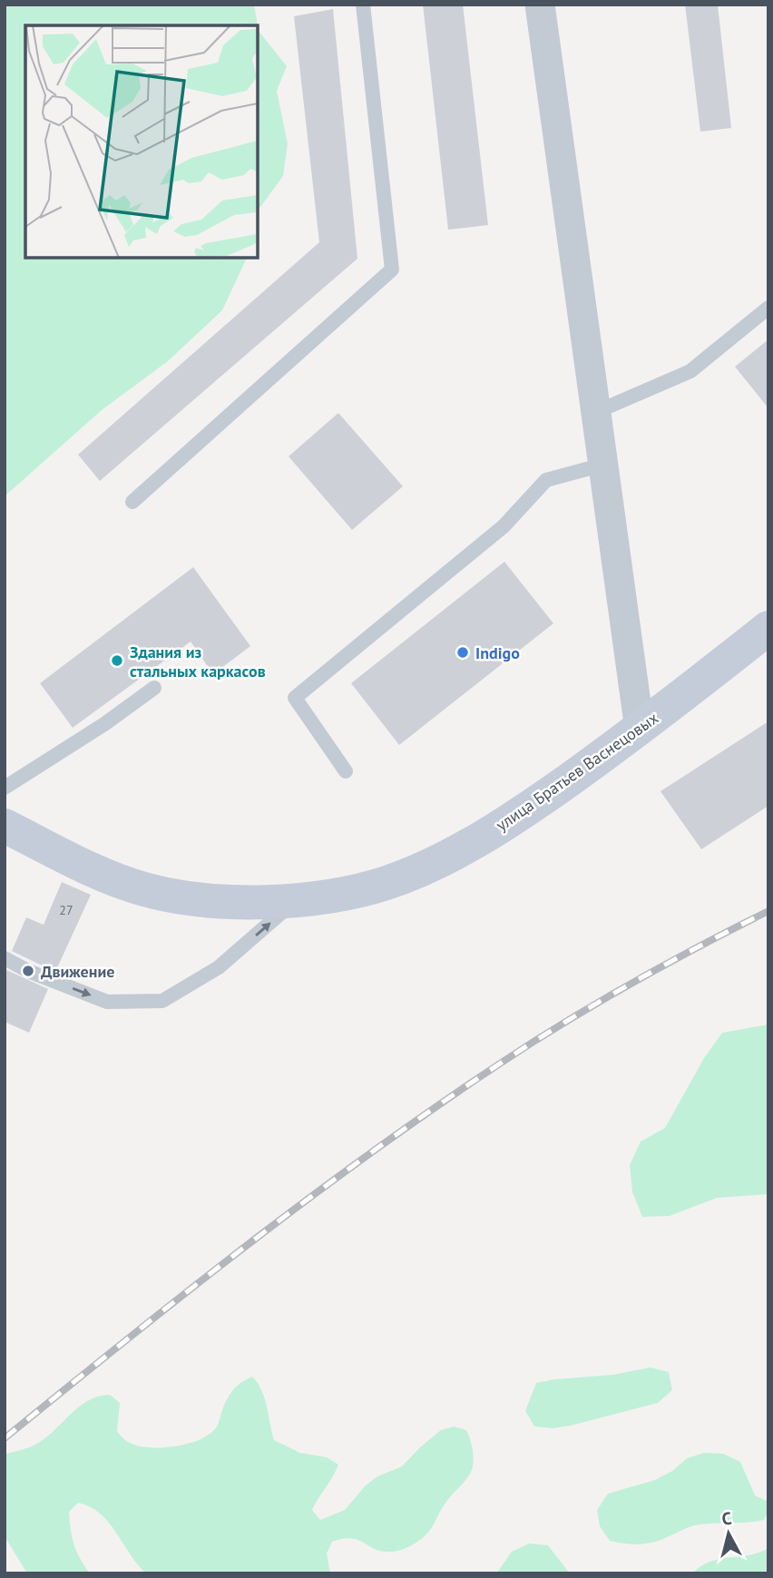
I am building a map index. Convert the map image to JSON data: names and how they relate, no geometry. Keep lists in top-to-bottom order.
{
  "streets": {
    "main road": ["улица Братьев Васнецовых"]
  },
  "places": ["Indigo", "Здания из стальных каркасов", "Движение"],
  "house_numbers": ["27"],
  "north": "top"
}
